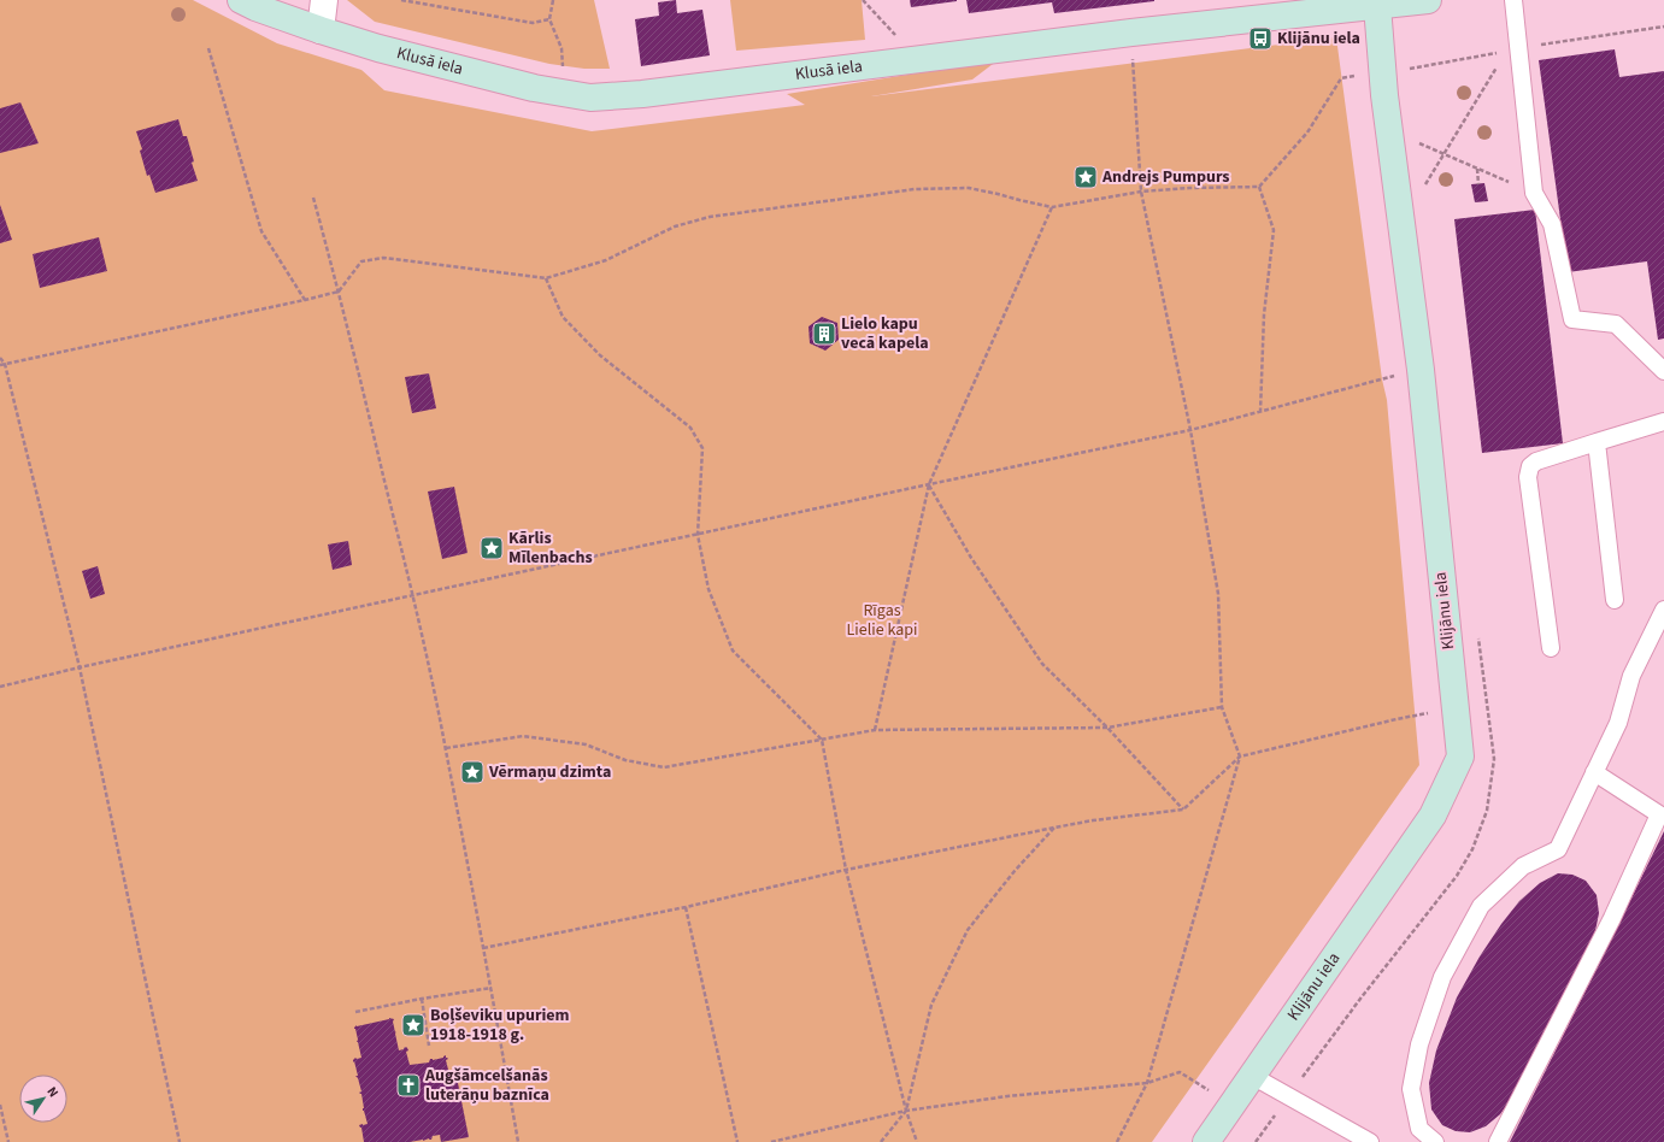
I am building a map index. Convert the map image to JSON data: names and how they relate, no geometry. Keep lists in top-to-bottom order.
{
  "streets": {
    "street": ["Klusā iela", "Klijānu iela"]
  },
  "crossings": [
    ["Klusā iela", "Klijānu iela"]
  ],
  "parks": ["Rīgas Lielie kapi"],
  "places": {
    "bus stop": ["Klijānu iela"],
    "place": [
      "Andrejs Pumpurs",
      "Kārlis Mīlenbachs",
      "Vērmaņu dzimta",
      "Boļševiku upuriem 1918-1918 g."
    ],
    "building": ["Lielo kapu vecā kapela"],
    "church": ["Augšāmcelšanās luterāņu baznīca"]
  },
  "north": "top right"
}
